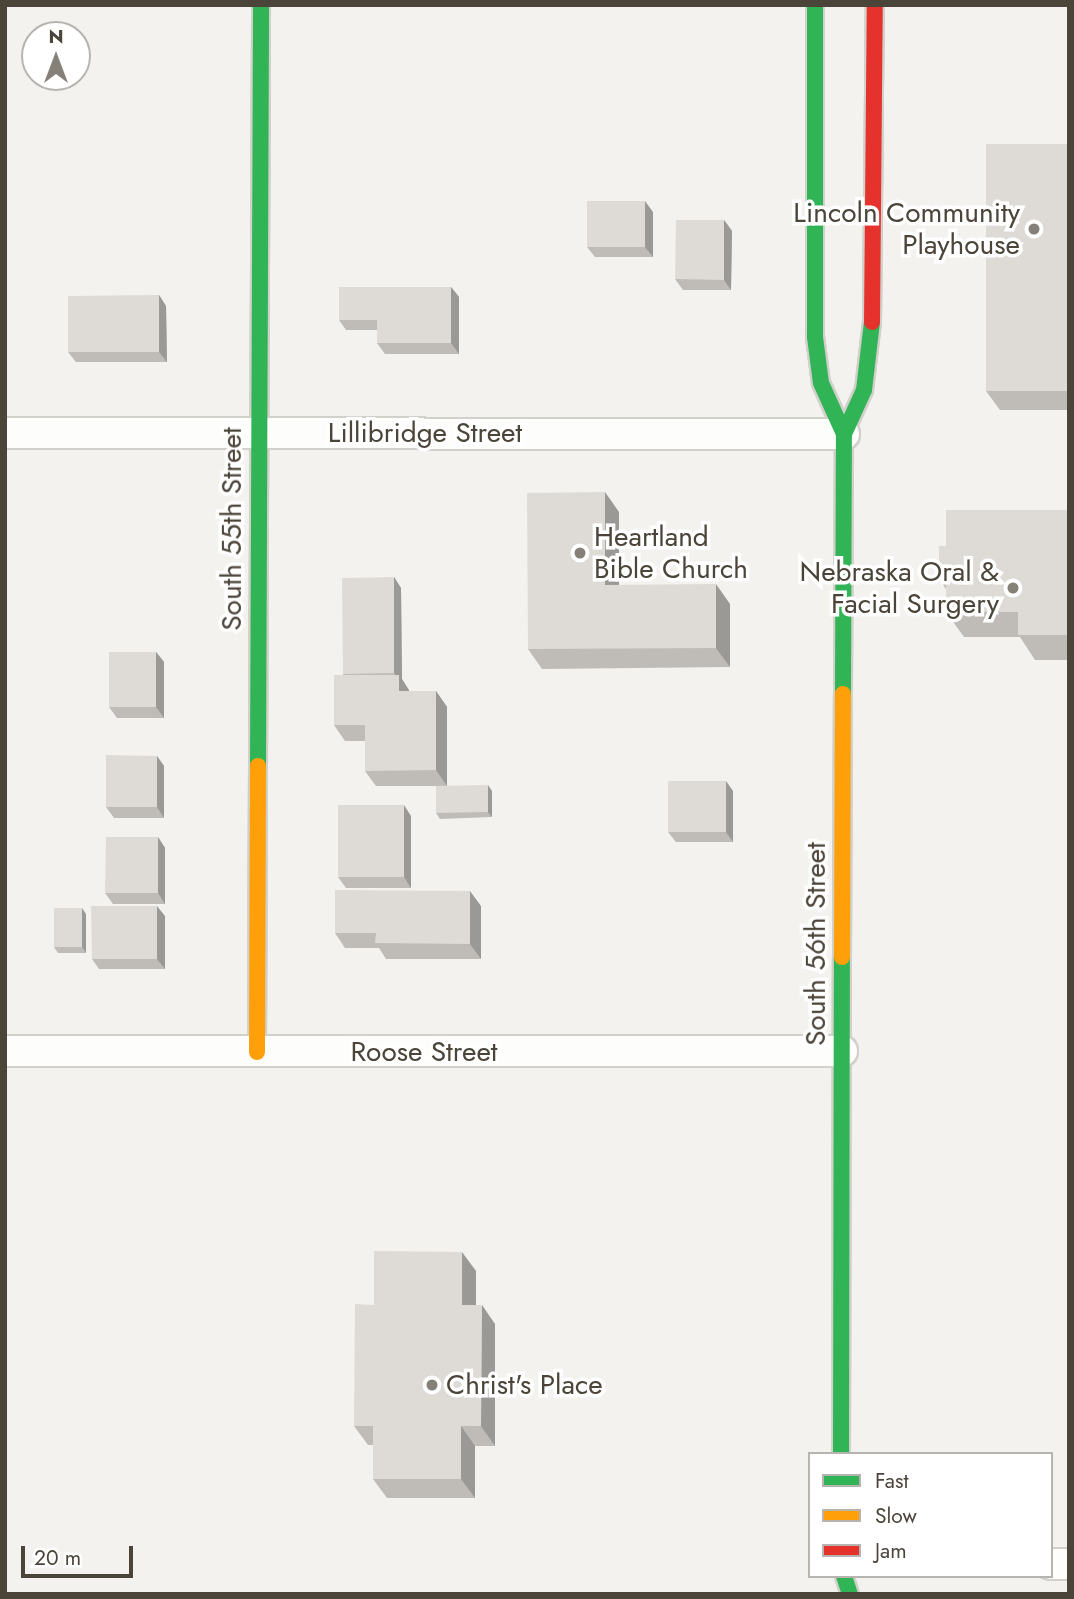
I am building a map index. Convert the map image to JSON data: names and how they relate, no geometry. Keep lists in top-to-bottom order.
{
  "streets": {
    "main road": ["South 55th Street", "South 56th Street"],
    "street": ["Lillibridge Street", "Roose Street"]
  },
  "crossings": [
    ["Lillibridge Street", "South 55th Street"],
    ["Lillibridge Street", "South 56th Street"],
    ["South 55th Street", "Roose Street"],
    ["South 56th Street", "Roose Street"]
  ],
  "places": [
    "Lincoln Community Playhouse",
    "Heartland Bible Church",
    "Nebraska Oral & Facial Surgery",
    "Christ's Place"
  ],
  "legend": ["Fast", "Slow", "Jam"],
  "scale_bar": "20 m",
  "north": "top"
}
